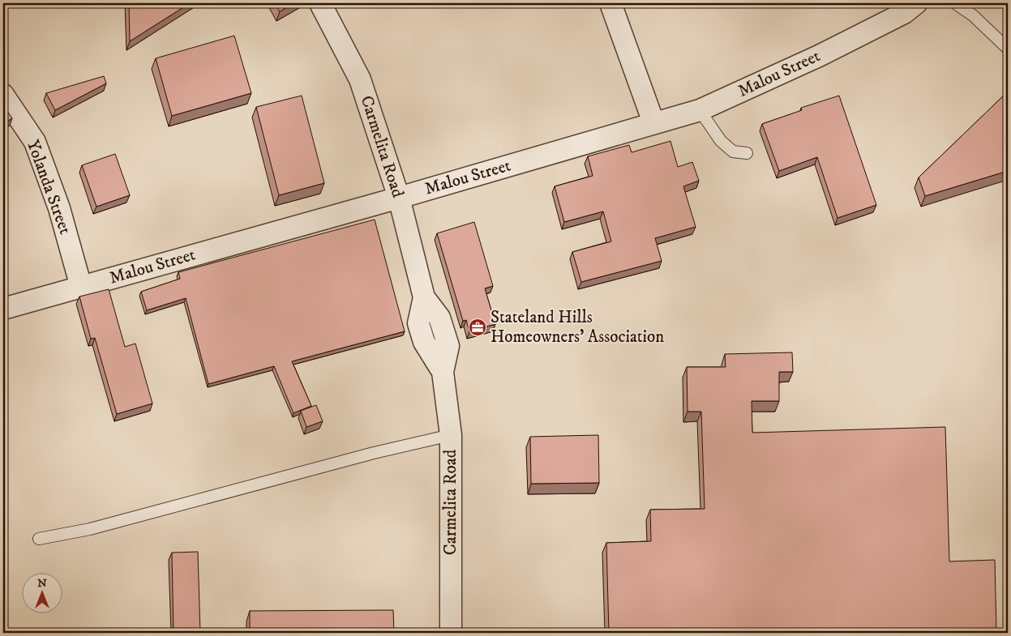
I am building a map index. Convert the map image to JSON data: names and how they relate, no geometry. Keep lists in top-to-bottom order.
{
  "streets": {
    "street": ["Malou Street", "Carmelita Road", "Yolanda Street"]
  },
  "crossings": [
    ["Malou Street", "Carmelita Road"],
    ["Malou Street", "Yolanda Street"]
  ],
  "places": {
    "office": ["Stateland Hills Homeowners' Association"]
  },
  "north": "top"
}
